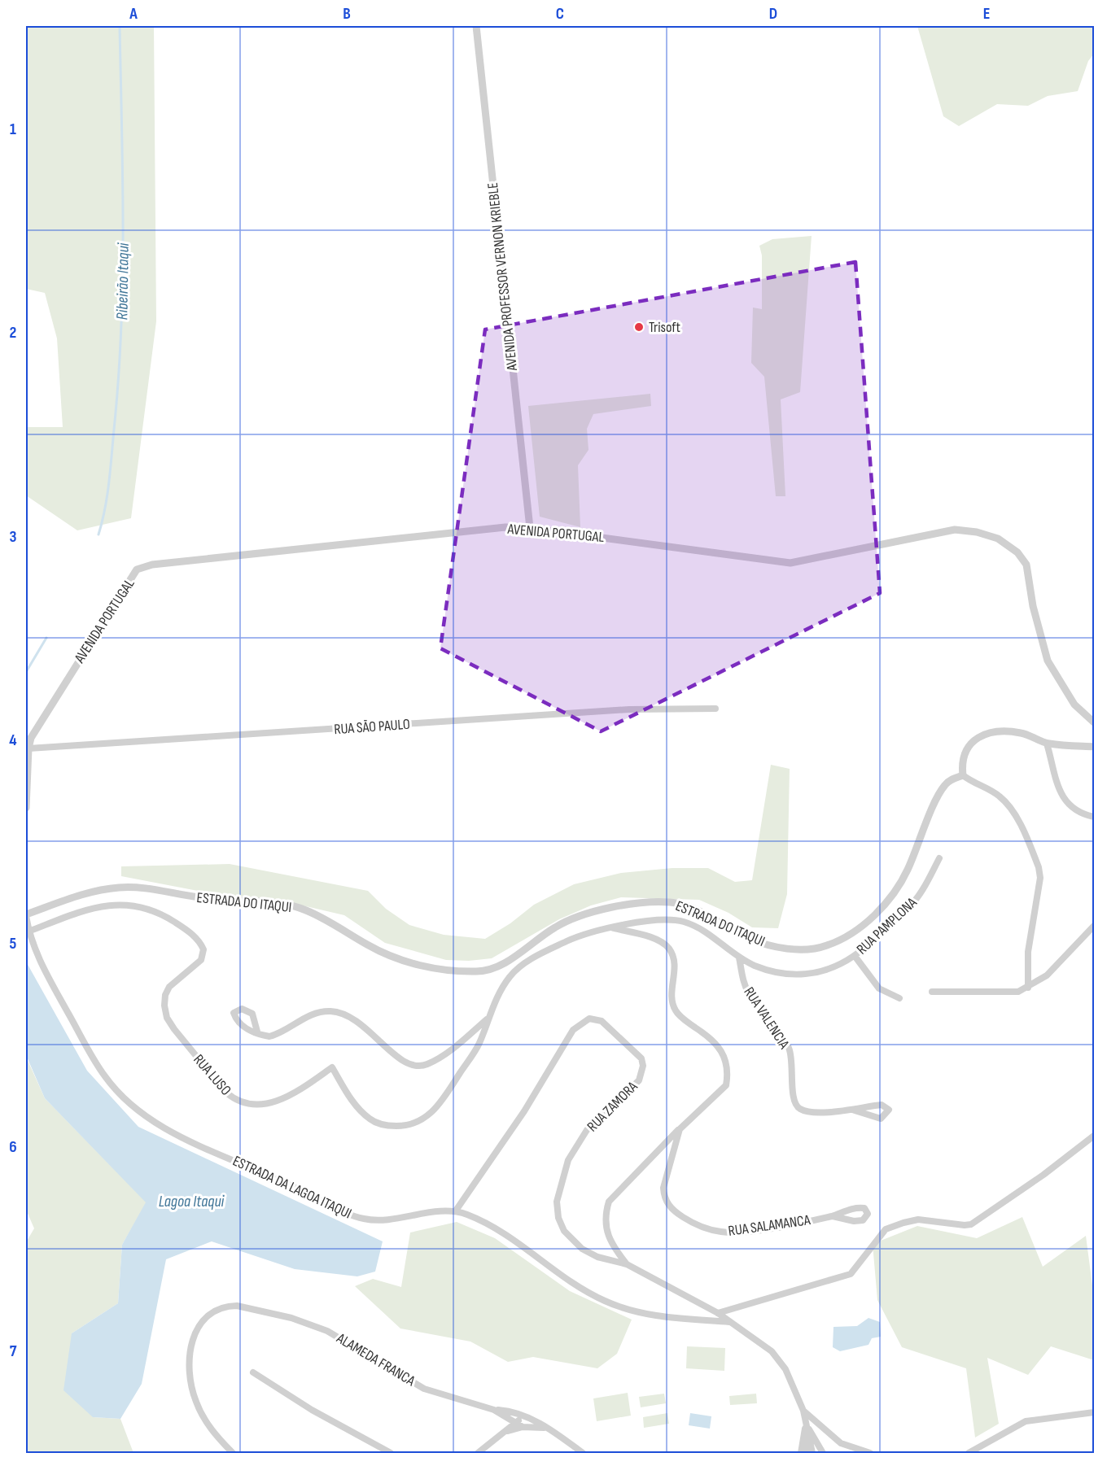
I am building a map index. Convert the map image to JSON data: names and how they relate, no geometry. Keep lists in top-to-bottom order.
{
  "streets": {
    "street": [
      "AVENIDA PROFESSOR VERNON KRIEBLE",
      "AVENIDA PORTUGAL",
      "RUA SÃO PAULO",
      "ESTRADA DO ITAQUI",
      "RUA PAMPLONA",
      "RUA VALENCIA",
      "RUA LUSO",
      "RUA ZAMORA",
      "ESTRADA DA LAGOA ITAQUI",
      "RUA SALAMANCA",
      "ALAMEDA FRANCA"
    ]
  },
  "crossings": [
    ["AVENIDA PROFESSOR VERNON KRIEBLE", "AVENIDA PORTUGAL"],
    ["AVENIDA PORTUGAL", "RUA SÃO PAULO"],
    ["RUA PAMPLONA", "RUA VALENCIA"],
    ["RUA PAMPLONA", "RUA LUSO"],
    ["RUA LUSO", "ESTRADA DA LAGOA ITAQUI"],
    ["RUA ZAMORA", "ESTRADA DA LAGOA ITAQUI"]
  ],
  "water": ["Ribeirão Itaqui", "Lagoa Itaqui"],
  "places": ["Trisoft"],
  "grid": {
    "columns": [
      "A",
      "B",
      "C",
      "D",
      "E"
    ],
    "rows": [
      "1",
      "2",
      "3",
      "4",
      "5",
      "6",
      "7"
    ]
  }
}
